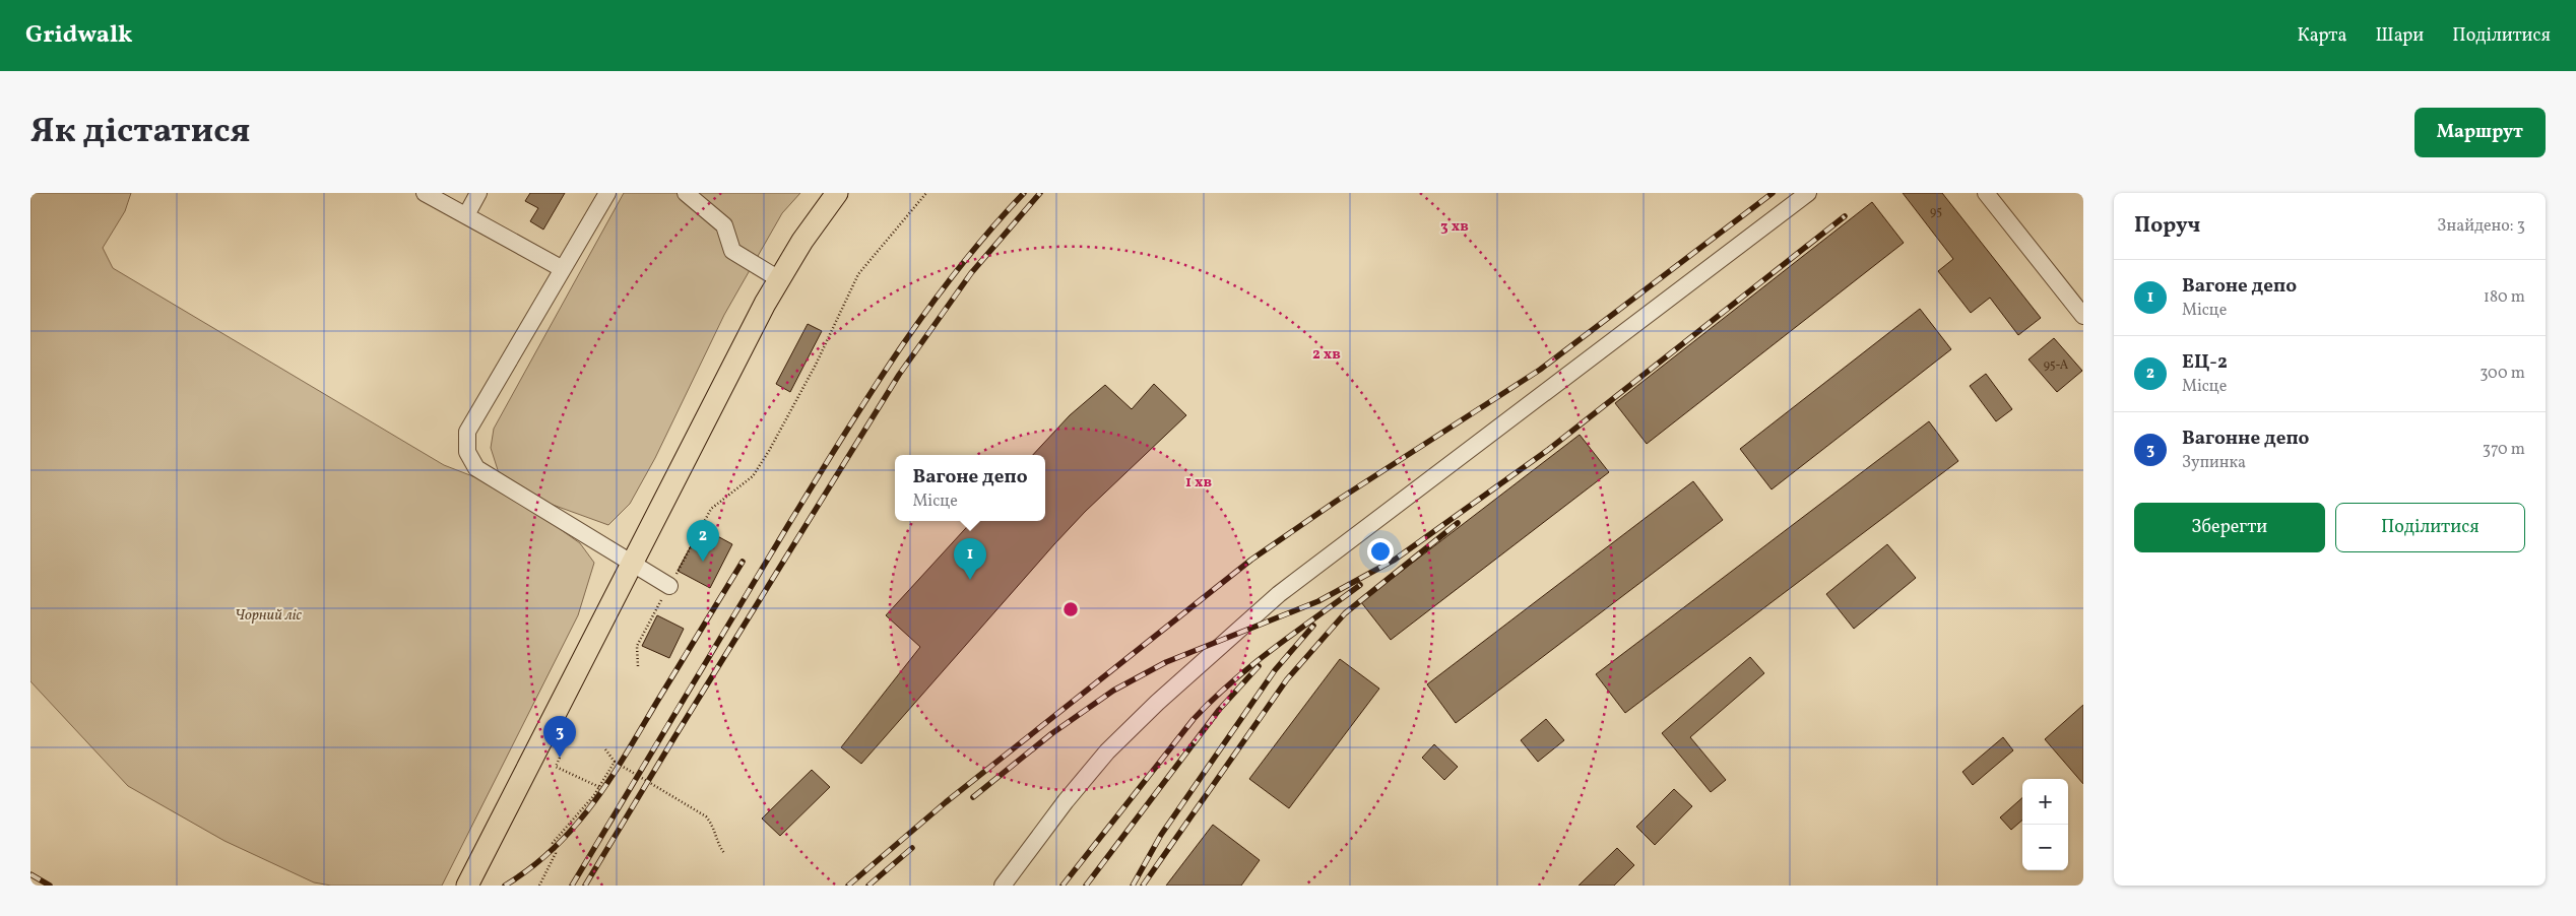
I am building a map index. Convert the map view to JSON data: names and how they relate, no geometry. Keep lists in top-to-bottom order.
{
  "parks": ["Чорний ліс"],
  "house_numbers": ["95", "95-А"],
  "page": {
    "header": "Gridwalk",
    "nav": ["Карта", "Шари", "Поділитися"],
    "title": "Як дістатися",
    "buttons": [
      "Маршрут",
      ["Зберегти", "Поділитися"]
    ],
    "heading": ["Поруч", "Знайдено: 3"],
    "list": [
      {
        "mark": "1",
        "name": "Вагоне депо",
        "note": "Місце",
        "value": "180 m"
      },
      {
        "mark": "2",
        "name": "ЕЦ-2",
        "note": "Місце",
        "value": "300 m"
      },
      {
        "mark": "3",
        "name": "Вагонне депо",
        "note": "Зупинка",
        "value": "370 m"
      }
    ],
    "popup": ["Вагоне депо", "Місце"],
    "pins": ["2", "1", "3"],
    "map_buttons": ["+", "−"]
  },
  "rings": ["3 хв", "2 хв", "1 хв"]
}
